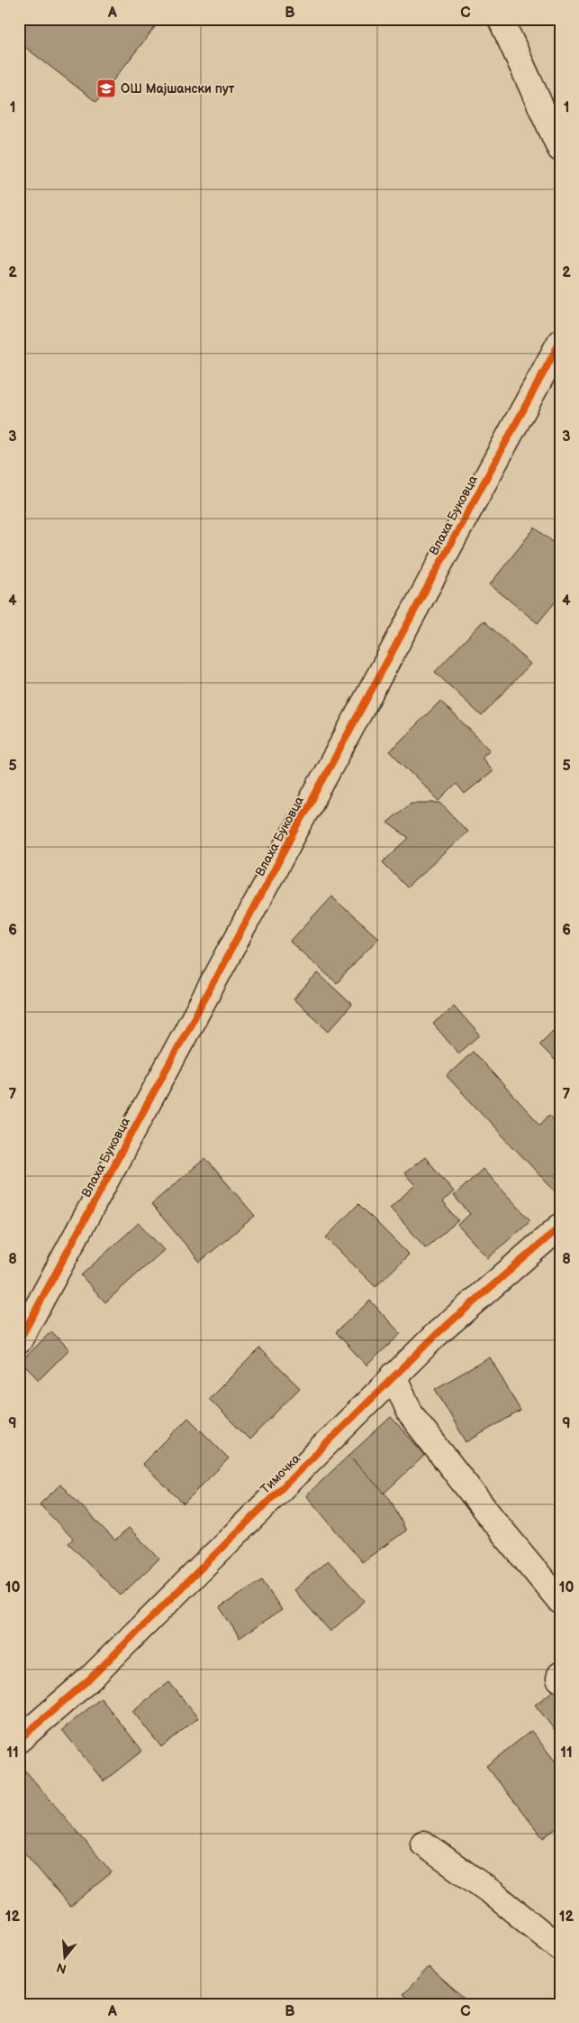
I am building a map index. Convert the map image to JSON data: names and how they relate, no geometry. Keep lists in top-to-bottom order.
{
  "streets": {
    "street": ["Влаха Буковца", "Тимочка"]
  },
  "places": {
    "school or university": ["ОШ Мајшански пут"]
  },
  "north": "bottom",
  "grid": {
    "columns": ["A", "B", "C"],
    "rows": [
      "1",
      "2",
      "3",
      "4",
      "5",
      "6",
      "7",
      "8",
      "9",
      "10",
      "11",
      "12"
    ]
  }
}
